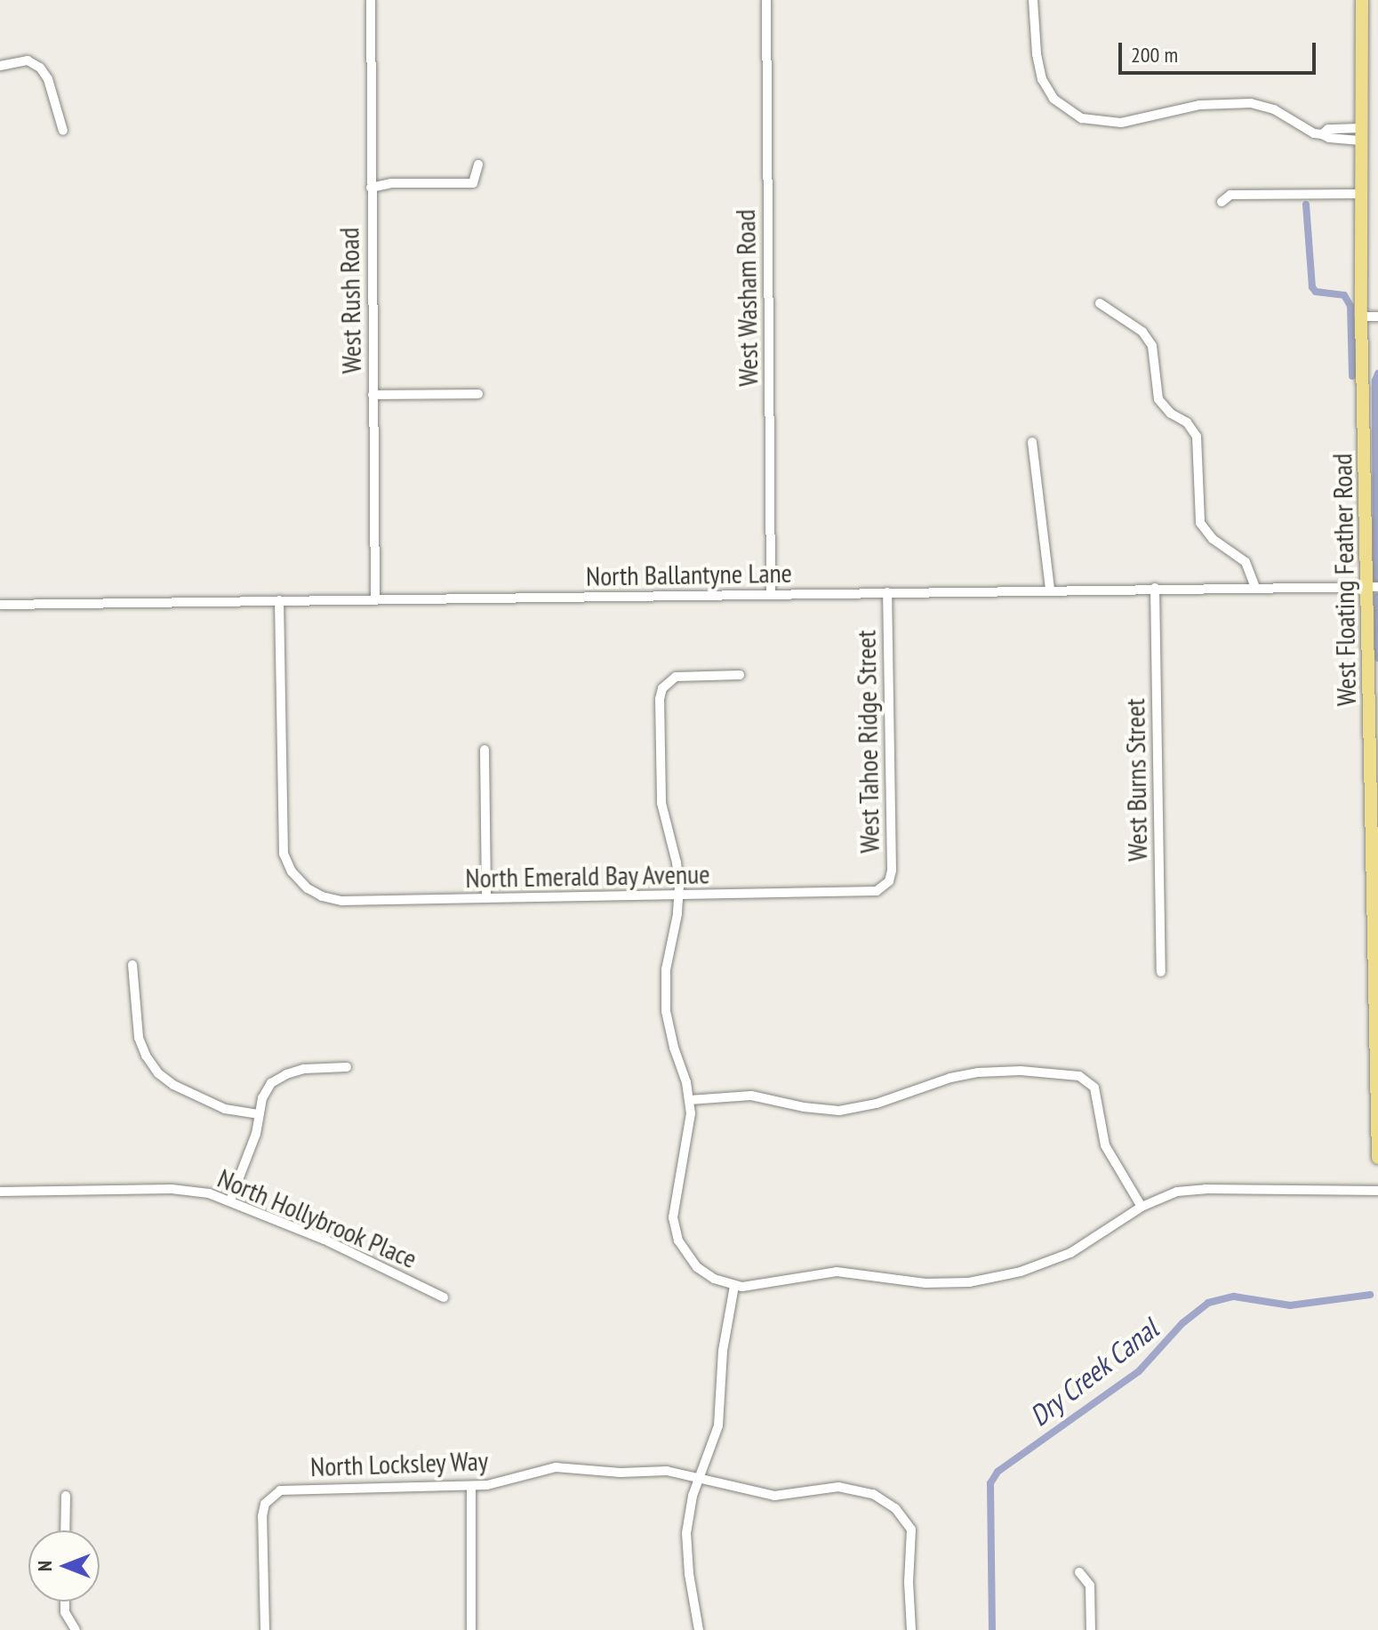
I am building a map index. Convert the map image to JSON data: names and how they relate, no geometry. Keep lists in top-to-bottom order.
{
  "streets": {
    "main road": ["West Floating Feather Road"],
    "street": [
      "West Washam Road",
      "West Rush Road",
      "North Ballantyne Lane",
      "West Tahoe Ridge Street",
      "West Burns Street",
      "North Emerald Bay Avenue",
      "North Hollybrook Place",
      "North Locksley Way"
    ]
  },
  "crossings": [
    ["West Washam Road", "North Ballantyne Lane"],
    ["West Rush Road", "North Ballantyne Lane"],
    ["North Ballantyne Lane", "West Floating Feather Road"],
    ["North Ballantyne Lane", "West Tahoe Ridge Street"],
    ["North Ballantyne Lane", "West Burns Street"],
    ["North Ballantyne Lane", "North Emerald Bay Avenue"],
    ["West Tahoe Ridge Street", "North Emerald Bay Avenue"]
  ],
  "water": ["Dry Creek Canal"],
  "scale_bar": "200 m",
  "north": "left"
}
